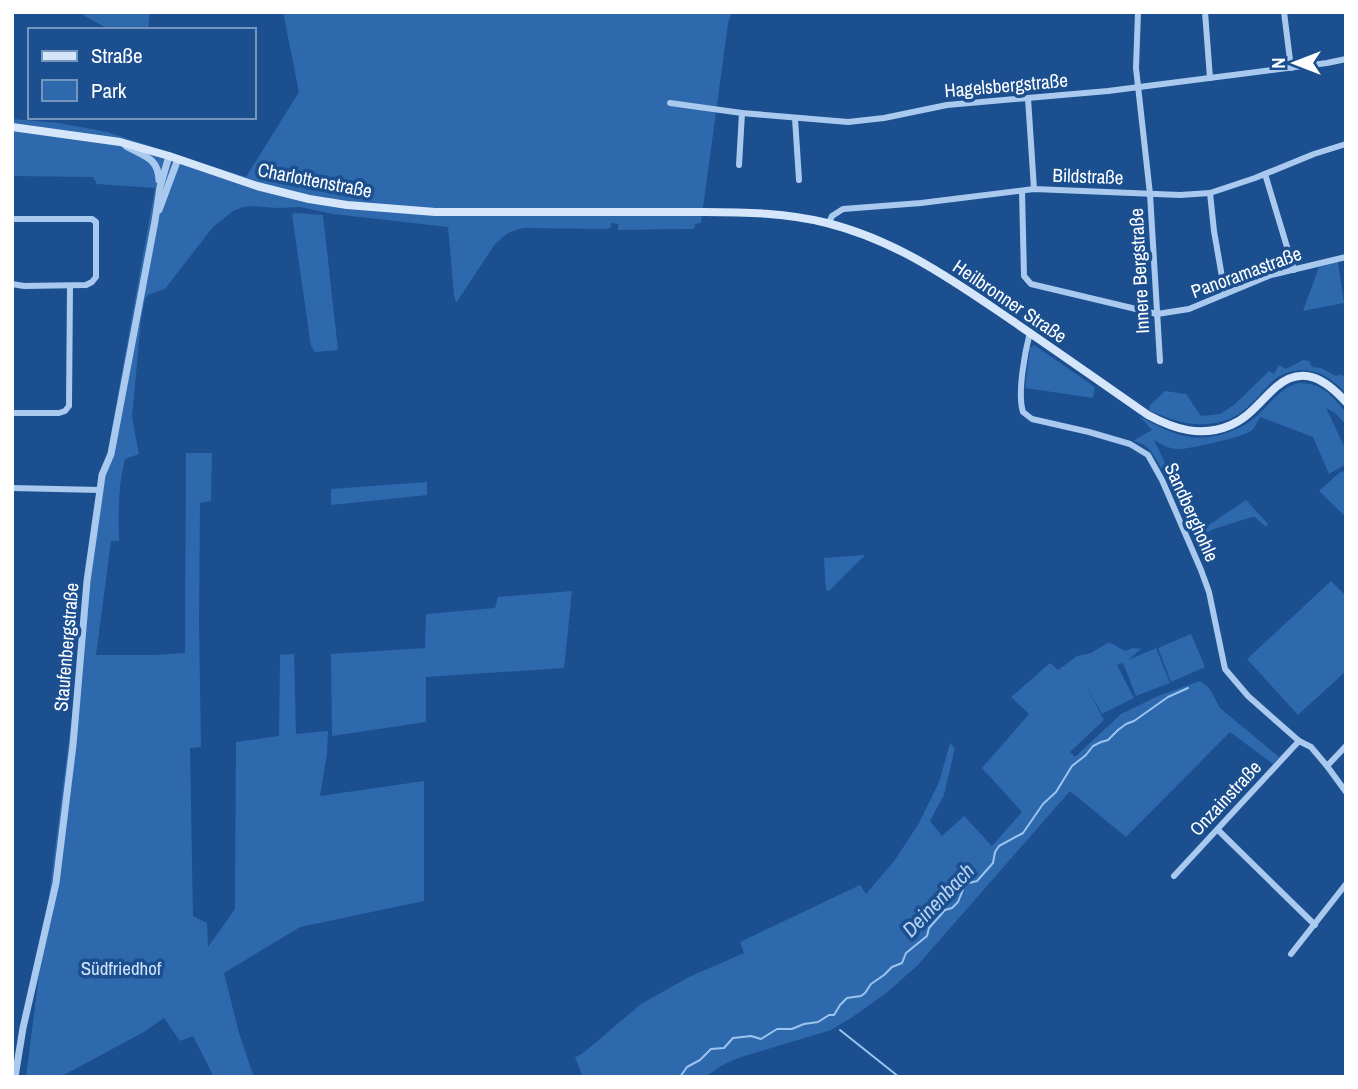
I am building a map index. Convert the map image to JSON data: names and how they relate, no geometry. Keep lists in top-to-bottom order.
{
  "streets": {
    "main road": ["Charlottenstraße", "Heilbronner Straße"],
    "street": [
      "Hagelsbergstraße",
      "Bildstraße",
      "Innere Bergstraße",
      "Panoramastraße",
      "Sandberghohle",
      "Staufenbergstraße",
      "Onzainstraße"
    ]
  },
  "crossings": [
    ["Hagelsbergstraße", "Innere Bergstraße"],
    ["Bildstraße", "Innere Bergstraße"],
    ["Bildstraße", "Heilbronner Straße"],
    ["Charlottenstraße", "Heilbronner Straße"],
    ["Charlottenstraße", "Staufenbergstraße"],
    ["Innere Bergstraße", "Panoramastraße"],
    ["Heilbronner Straße", "Sandberghohle"],
    ["Sandberghohle", "Onzainstraße"]
  ],
  "water": ["Deinenbach"],
  "parks": ["Südfriedhof"],
  "legend": ["Straße", "Park"],
  "north": "left"
}
